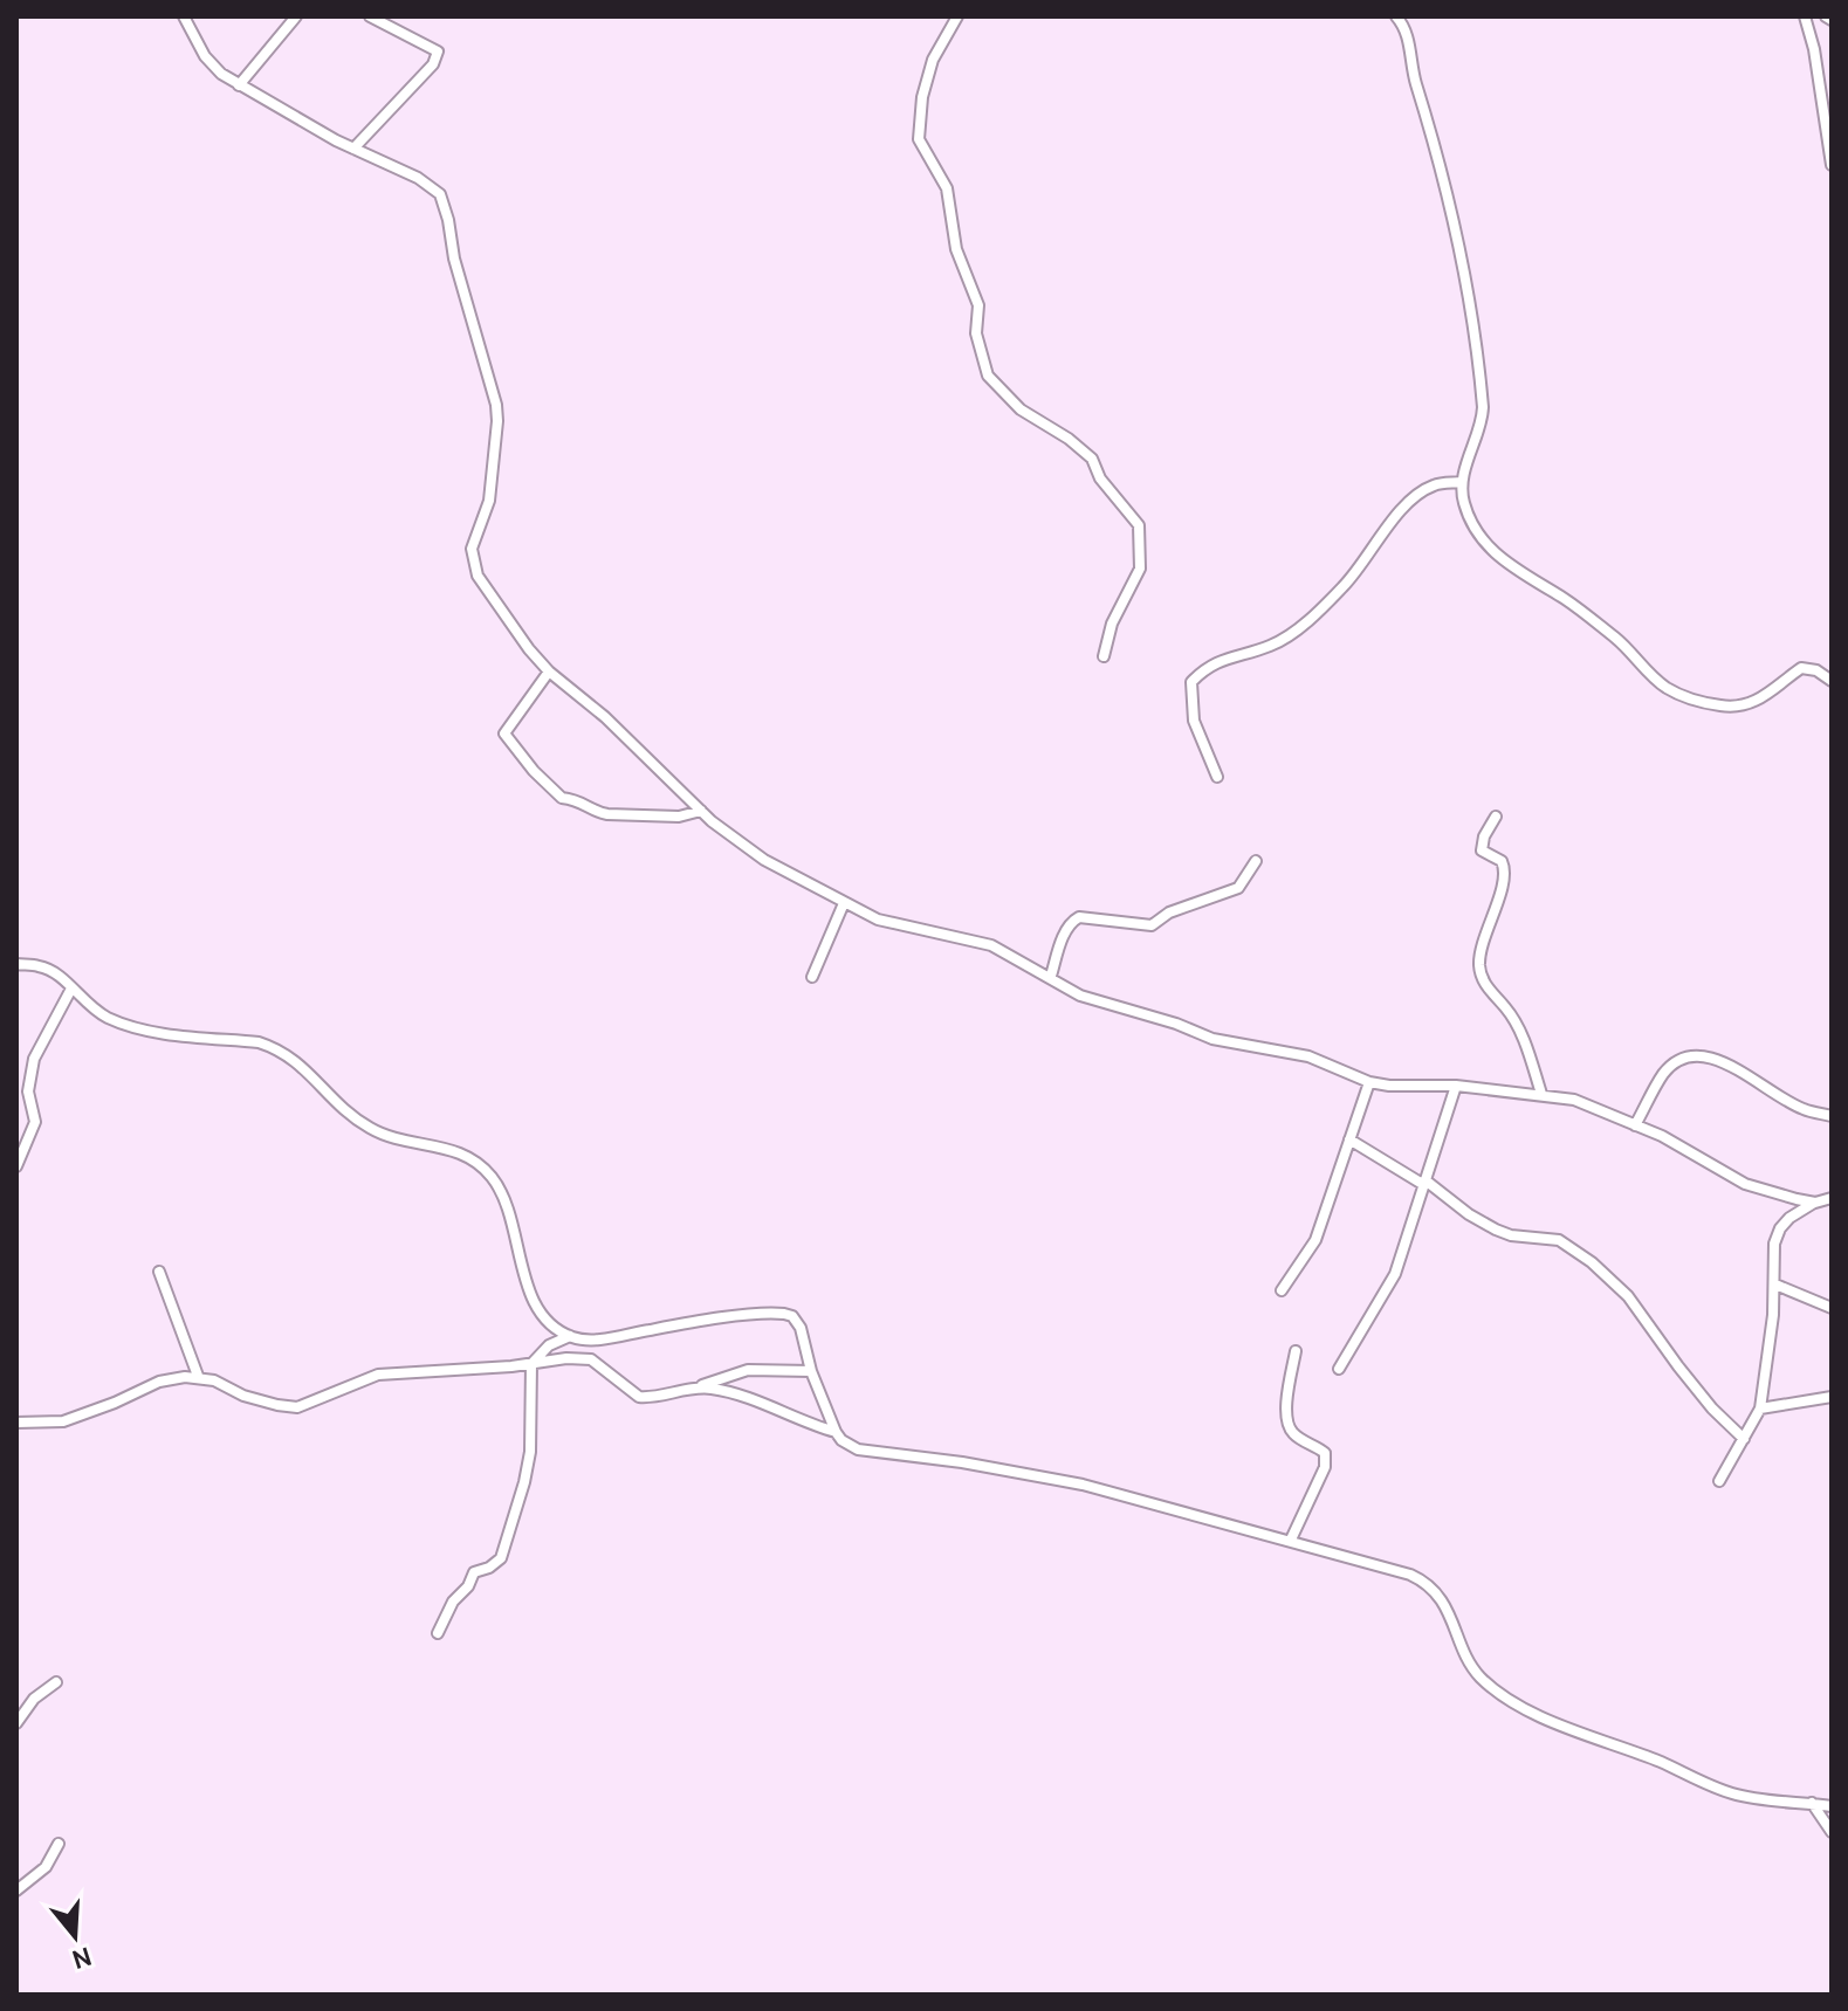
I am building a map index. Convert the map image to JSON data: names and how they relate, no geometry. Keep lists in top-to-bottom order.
{
  "north": "bottom"
}
